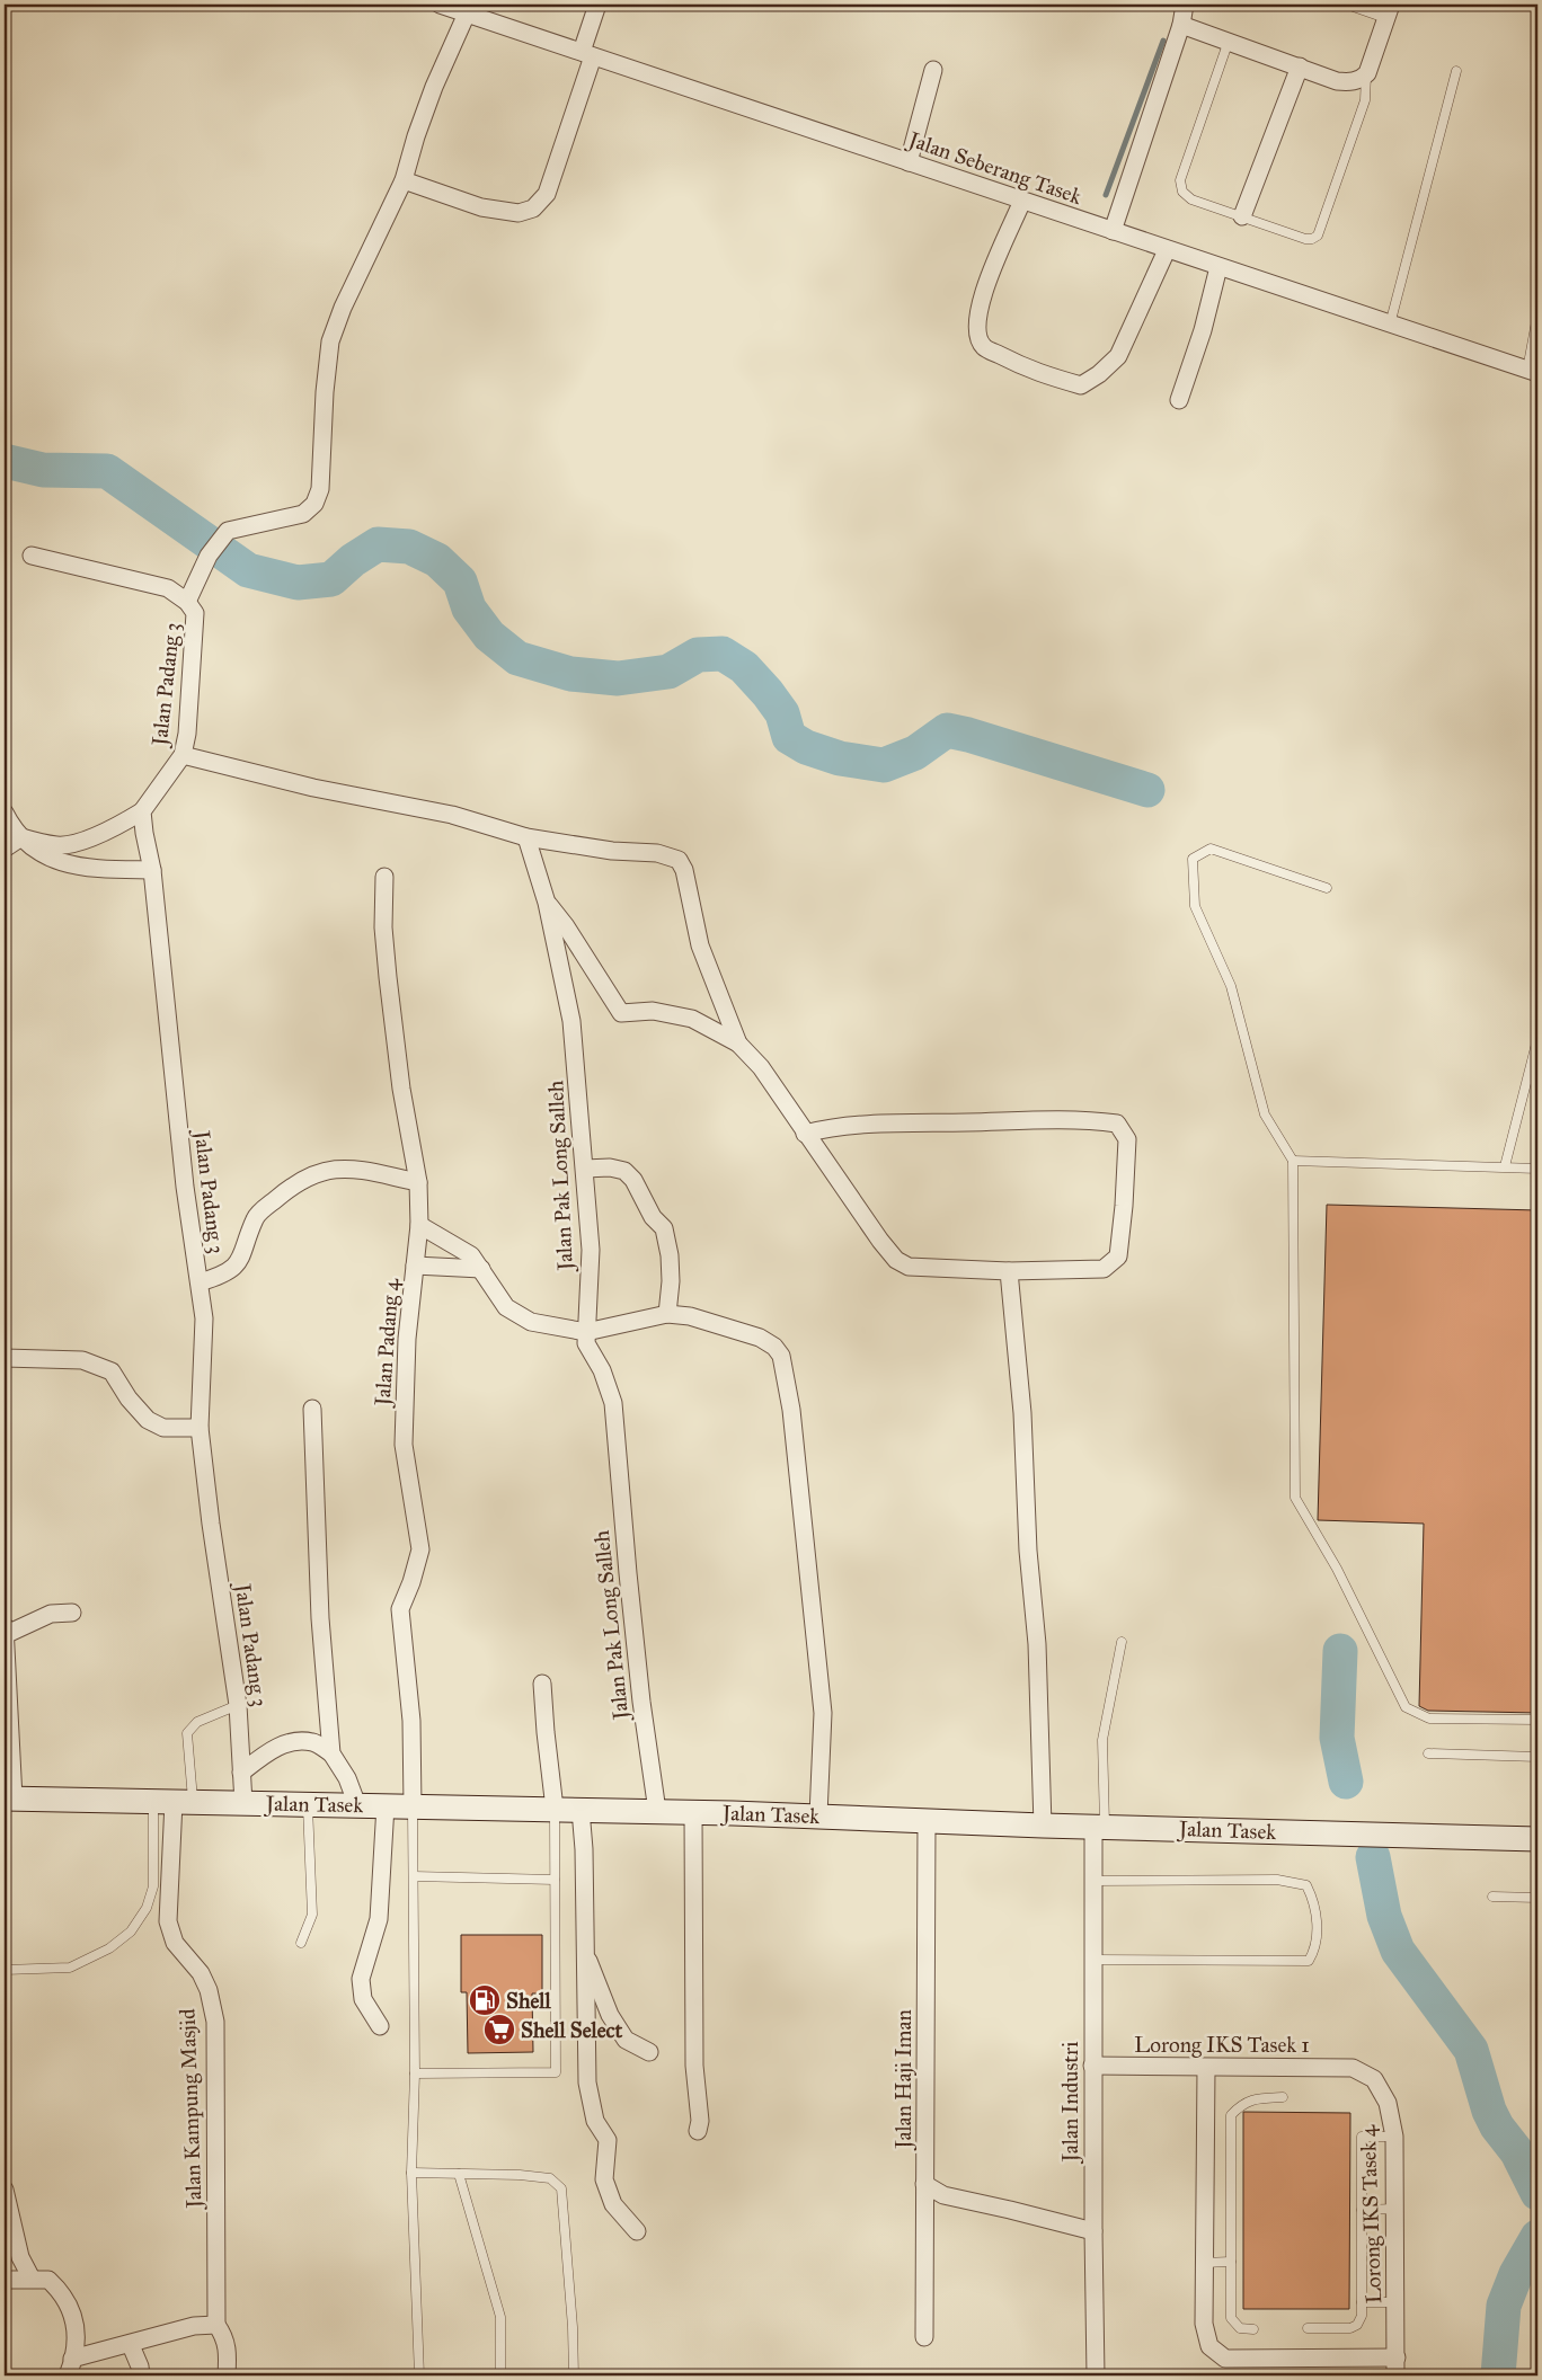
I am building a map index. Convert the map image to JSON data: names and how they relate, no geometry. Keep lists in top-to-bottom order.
{
  "streets": {
    "main road": ["Jalan Tasek"],
    "street": [
      "Jalan Seberang Tasek",
      "Jalan Padang 3",
      "Jalan Pak Long Salleh",
      "Jalan Padang 4",
      "Lorong IKS Tasek 1",
      "Jalan Haji Iman",
      "Jalan Industri",
      "Jalan Kampung Masjid",
      "Lorong IKS Tasek 4"
    ]
  },
  "crossings": [
    ["Jalan Padang 3", "Jalan Tasek"],
    ["Jalan Pak Long Salleh", "Jalan Tasek"],
    ["Jalan Padang 4", "Jalan Tasek"],
    ["Jalan Tasek", "Jalan Haji Iman"],
    ["Jalan Tasek", "Jalan Industri"],
    ["Jalan Tasek", "Jalan Kampung Masjid"],
    ["Lorong IKS Tasek 1", "Jalan Industri"],
    ["Lorong IKS Tasek 1", "Lorong IKS Tasek 4"]
  ],
  "places": {
    "fuel station": ["Shell"],
    "supermarket": ["Shell Select"]
  }
}
